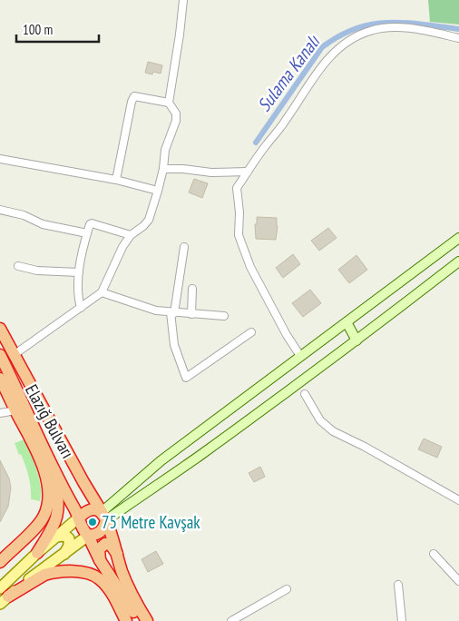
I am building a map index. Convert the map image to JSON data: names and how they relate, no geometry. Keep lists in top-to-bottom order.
{
  "streets": {
    "highway": ["Elazığ Bulvarı"]
  },
  "water": ["Sulama Kanalı"],
  "places": ["75 Metre Kavşak"],
  "scale_bar": "100 m"
}
